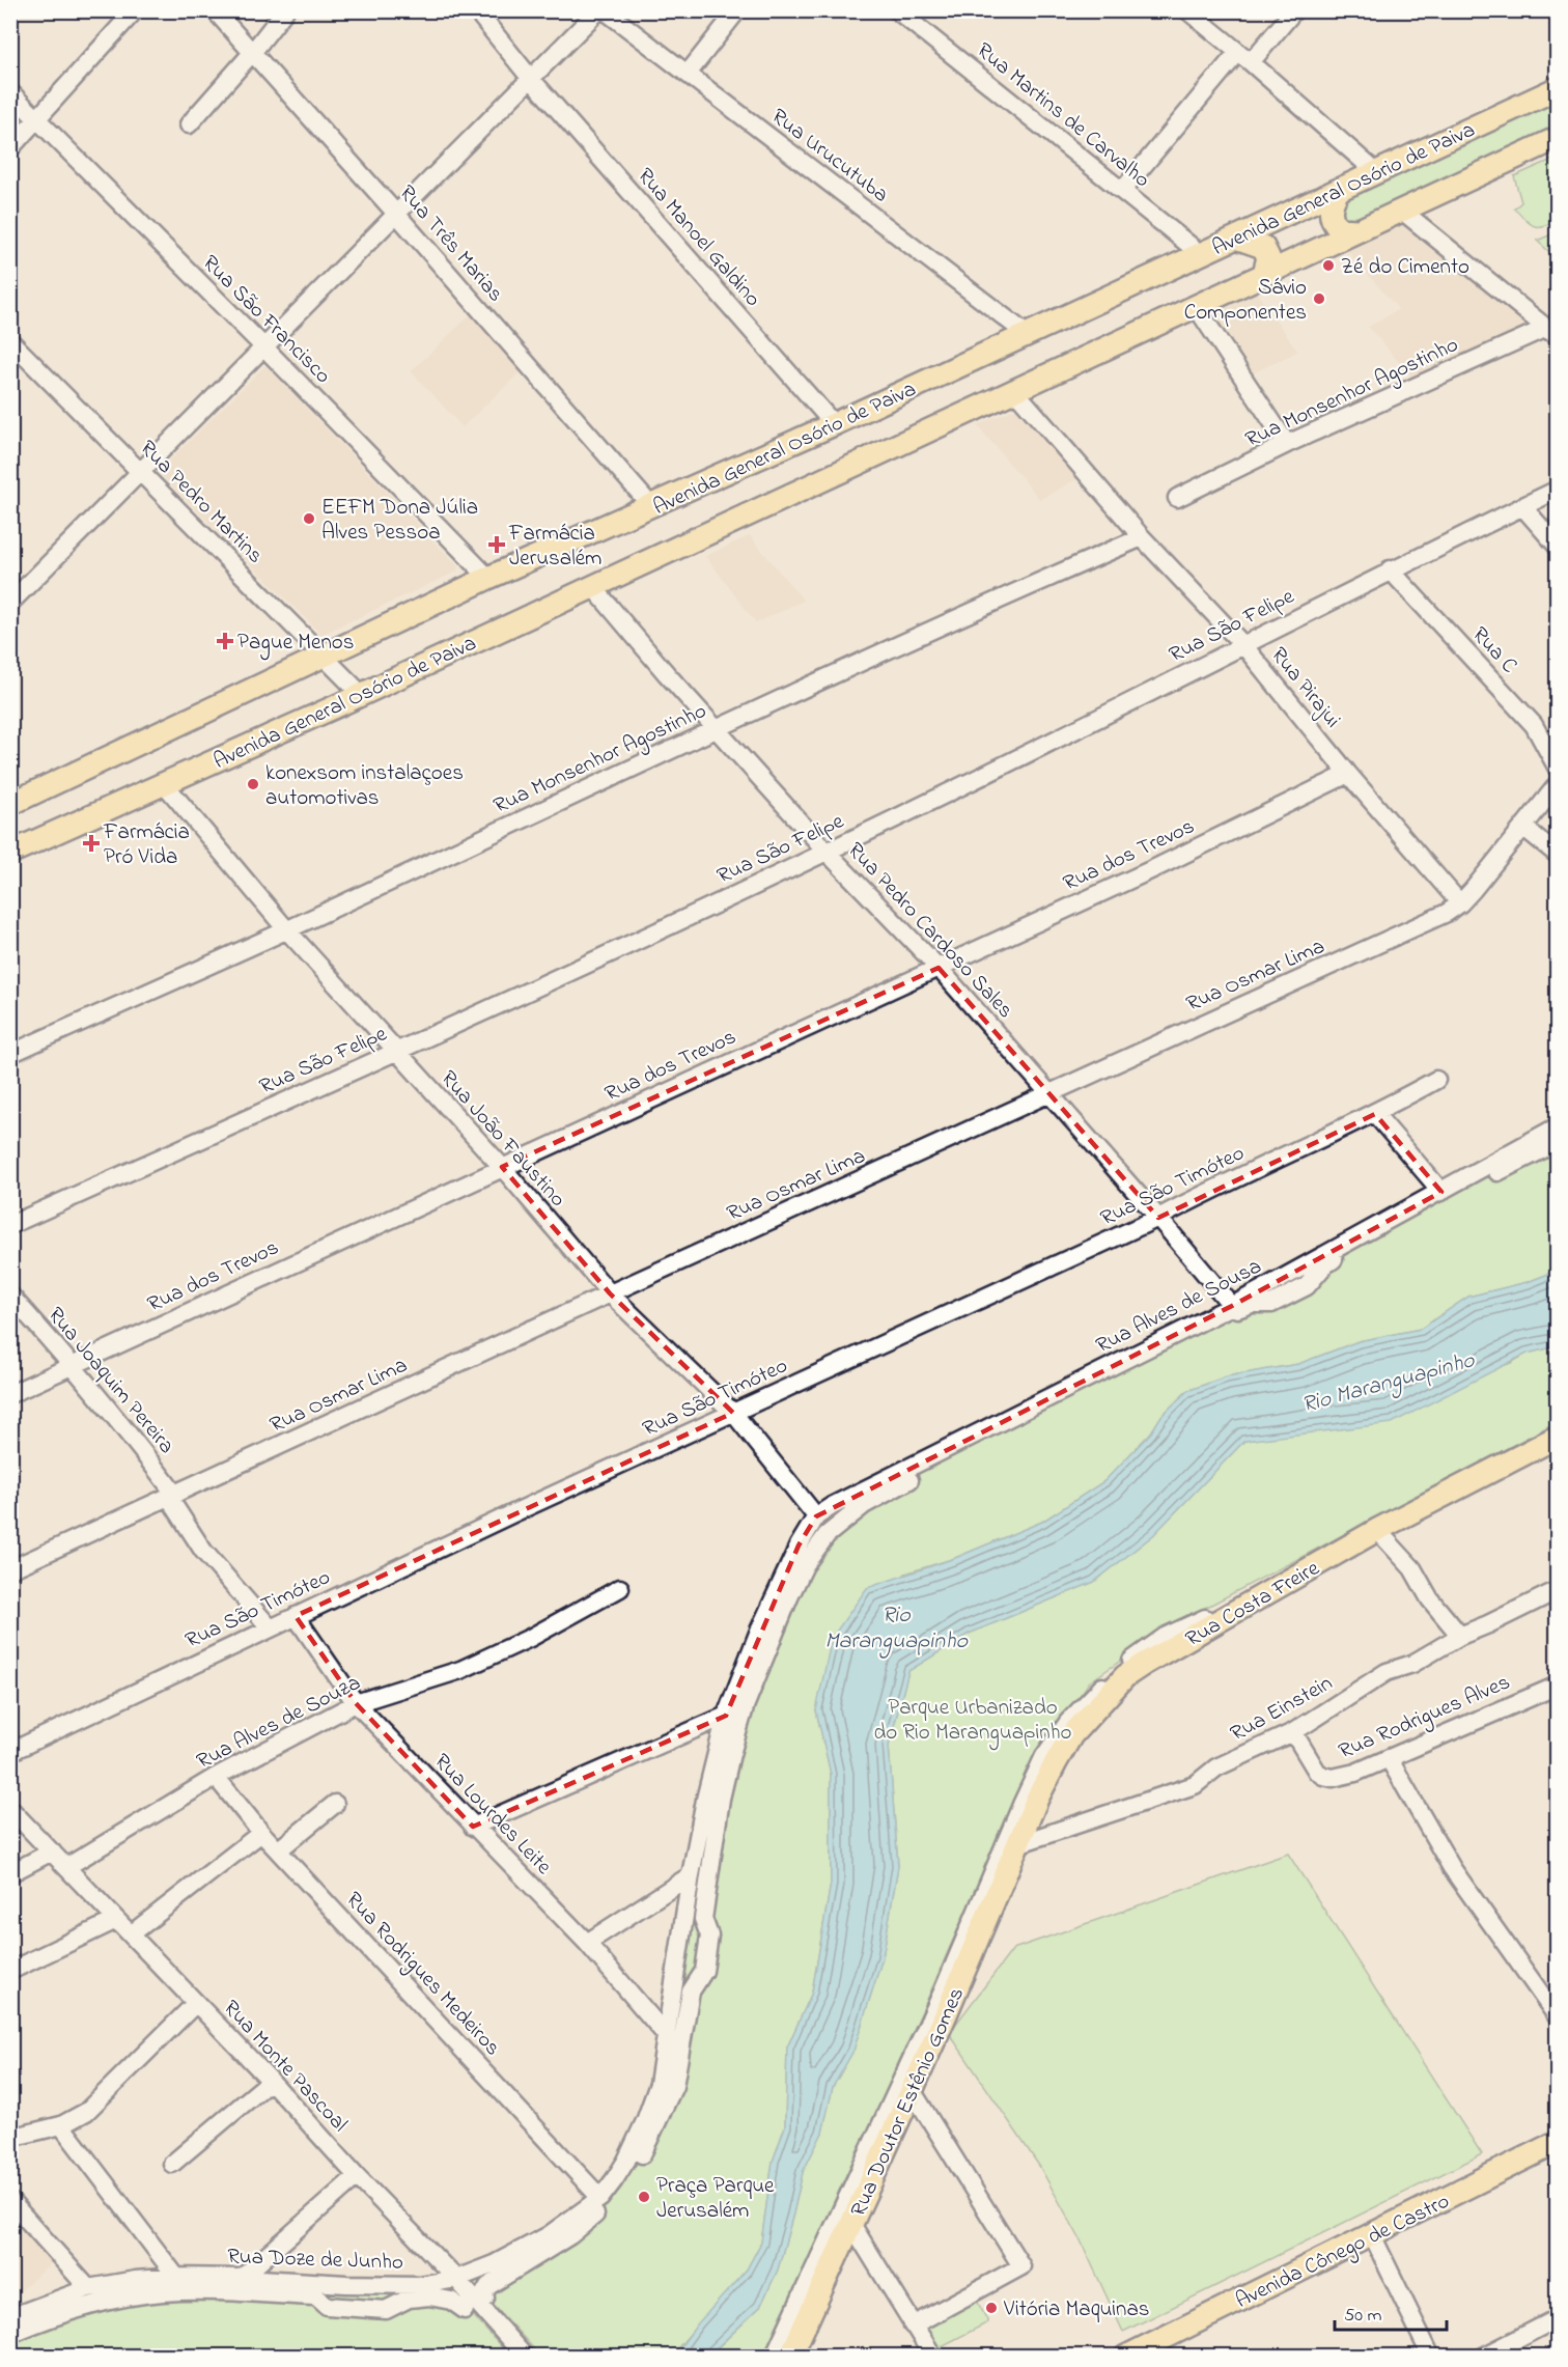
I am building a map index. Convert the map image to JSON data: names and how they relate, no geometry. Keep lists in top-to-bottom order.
{
  "streets": {
    "main road": [
      "Avenida General Osório de Paiva",
      "Rua Costa Freire",
      "Rua Doutor Estênio Gomes",
      "Avenida Cônego de Castro"
    ],
    "street": [
      "Rua Martins de Carvalho",
      "Rua Urucutuba",
      "Rua Manoel Galdino",
      "Rua Três Marias",
      "Rua São Francisco",
      "Rua Monsenhor Agostinho",
      "Rua Pedro Martins",
      "Rua São Felipe",
      "Rua C",
      "Rua Pirajui",
      "Rua dos Trevos",
      "Rua Pedro Cardoso Sales",
      "Rua Osmar Lima",
      "Rua João Faustino",
      "Rua São Timóteo",
      "Rua Alves de Sousa",
      "Rua Joaquim Pereira",
      "Rua Einstein",
      "Rua Rodrigues Alves",
      "Rua Alves de Souza",
      "Rua Lourdes Leite",
      "Rua Rodrigues Medeiros",
      "Rua Monte Pascoal",
      "Rua Doze de Junho"
    ]
  },
  "crossings": [
    ["Rua Martins de Carvalho", "Avenida General Osório de Paiva"],
    ["Rua Urucutuba", "Avenida General Osório de Paiva"],
    ["Avenida General Osório de Paiva", "Rua Manoel Galdino"],
    ["Avenida General Osório de Paiva", "Rua Três Marias"],
    ["Avenida General Osório de Paiva", "Rua São Francisco"],
    ["Avenida General Osório de Paiva", "Rua Pedro Martins"],
    ["Avenida General Osório de Paiva", "Rua Pirajui"],
    ["Avenida General Osório de Paiva", "Rua Pedro Cardoso Sales"],
    ["Avenida General Osório de Paiva", "Rua João Faustino"],
    ["Rua Monsenhor Agostinho", "Rua Pirajui"],
    ["Rua Monsenhor Agostinho", "Rua Pedro Cardoso Sales"],
    ["Rua Monsenhor Agostinho", "Rua João Faustino"],
    ["Rua São Felipe", "Rua C"],
    ["Rua São Felipe", "Rua Pirajui"],
    ["Rua São Felipe", "Rua Pedro Cardoso Sales"],
    ["Rua São Felipe", "Rua João Faustino"],
    ["Rua Pirajui", "Rua dos Trevos"],
    ["Rua Pirajui", "Rua Osmar Lima"],
    ["Rua dos Trevos", "Rua Pedro Cardoso Sales"],
    ["Rua dos Trevos", "Rua João Faustino"],
    ["Rua dos Trevos", "Rua Joaquim Pereira"],
    ["Rua Pedro Cardoso Sales", "Rua Osmar Lima"],
    ["Rua Pedro Cardoso Sales", "Rua São Timóteo"],
    ["Rua Pedro Cardoso Sales", "Rua Alves de Sousa"],
    ["Rua Osmar Lima", "Rua João Faustino"],
    ["Rua Osmar Lima", "Rua Joaquim Pereira"],
    ["Rua João Faustino", "Rua São Timóteo"],
    ["Rua João Faustino", "Rua Alves de Sousa"],
    ["Rua João Faustino", "Rua Doze de Junho"],
    ["Rua São Timóteo", "Rua Joaquim Pereira"],
    ["Rua São Timóteo", "Rua Lourdes Leite"],
    ["Rua Alves de Sousa", "Rua Doze de Junho"],
    ["Rua Costa Freire", "Rua Einstein"],
    ["Rua Costa Freire", "Rua Doutor Estênio Gomes"],
    ["Rua Einstein", "Rua Rodrigues Alves"],
    ["Rua Einstein", "Rua Doutor Estênio Gomes"],
    ["Rua Alves de Souza", "Rua Lourdes Leite"],
    ["Rua Alves de Souza", "Rua Rodrigues Medeiros"],
    ["Rua Alves de Souza", "Rua Monte Pascoal"],
    ["Rua Lourdes Leite", "Rua Doze de Junho"],
    ["Rua Rodrigues Medeiros", "Rua Doze de Junho"],
    ["Rua Monte Pascoal", "Rua Doze de Junho"]
  ],
  "water": ["Rio Maranguapinho"],
  "parks": ["Parque Urbanizado do Rio Maranguapinho"],
  "places": {
    "other": [
      "Zé do Cimento",
      "Sávio Componentes",
      "EEFM Dona Júlia Alves Pessoa",
      "konexsom instalaçoes automotivas",
      "Praça Parque Jerusalém",
      "Vitória Maquinas"
    ],
    "health": ["Farmácia Jerusalém", "Pague Menos", "Farmácia Pró Vida"]
  },
  "scale_bar": "50 m"
}
